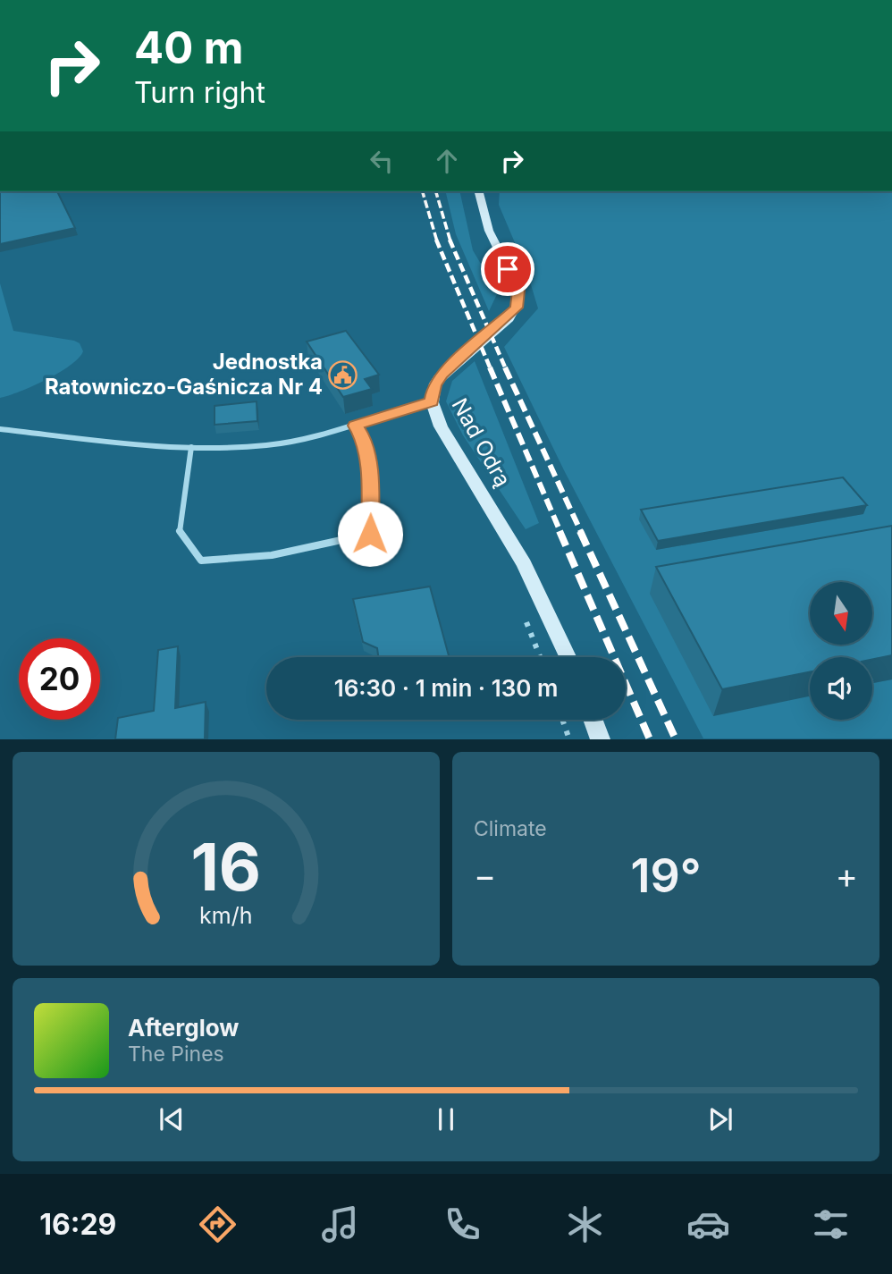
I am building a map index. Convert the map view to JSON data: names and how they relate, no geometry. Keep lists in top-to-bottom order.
{
  "streets": {
    "street": ["Nad Odrą"]
  },
  "places": {
    "public building": ["Jednostka Ratowniczo-Gaśnicza Nr 4"]
  },
  "north": "bottom",
  "page": {
    "turn": ["40 m", "Turn right"],
    "limit": "20",
    "trip": "16:30 · 1 min · 130 m",
    "tile": "Climate",
    "heat": ["−", "19°", "+"],
    "song": ["Afterglow", "The Pines"],
    "tabs": "16:29",
    "gauge": ["16", "km/h"]
  }
}
